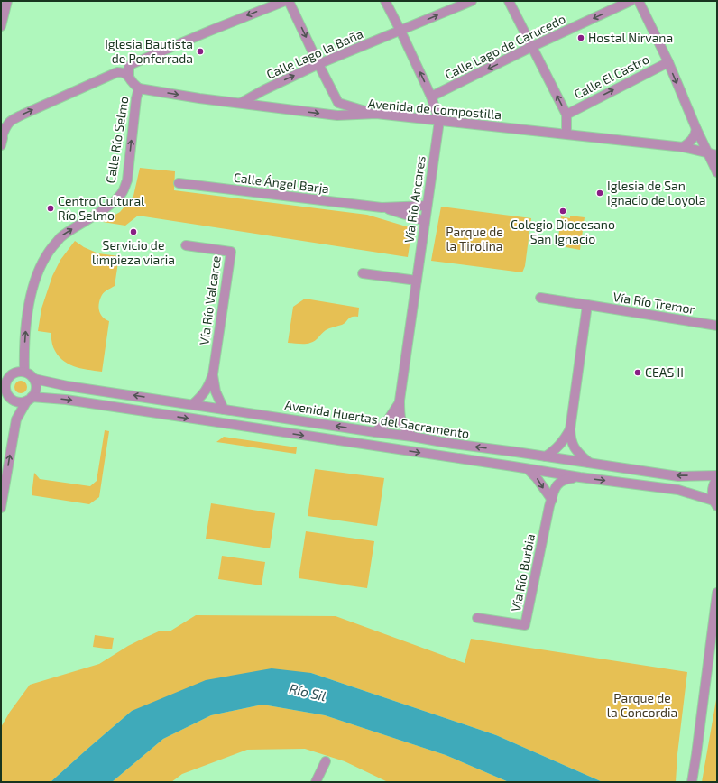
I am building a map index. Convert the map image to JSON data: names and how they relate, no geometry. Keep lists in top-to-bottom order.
{
  "streets": {
    "street": [
      "Calle Lago de Carucedo",
      "Calle Lago la Baña",
      "Calle El Castro",
      "Avenida de Compostilla",
      "Calle Río Selmo",
      "Calle Ángel Barja",
      "Vía Río Ancares",
      "Vía Río Valcarce",
      "Vía Río Tremor",
      "Avenida Huertas del Sacramento",
      "Vía Río Burbia"
    ]
  },
  "crossings": [
    ["Calle Lago la Baña", "Avenida de Compostilla"],
    ["Avenida de Compostilla", "Calle Río Selmo"],
    ["Avenida de Compostilla", "Vía Río Ancares"],
    ["Calle Río Selmo", "Avenida Huertas del Sacramento"],
    ["Calle Ángel Barja", "Vía Río Ancares"],
    ["Vía Río Ancares", "Avenida Huertas del Sacramento"],
    ["Vía Río Valcarce", "Avenida Huertas del Sacramento"],
    ["Avenida Huertas del Sacramento", "Vía Río Burbia"]
  ],
  "one_way": [
    "Calle Lago de Carucedo",
    "Calle El Castro",
    "Avenida de Compostilla",
    "Calle Río Selmo"
  ],
  "water": ["Río Sil"],
  "parks": ["Parque de la Tirolina", "Parque de la Concordia"],
  "places": [
    "Hostal Nirvana",
    "Iglesia Bautista de Ponferrada",
    "Iglesia de San Ignacio de Loyola",
    "Centro Cultural Río Selmo",
    "Colegio Diocesano San Ignacio",
    "Servicio de limpieza viaria",
    "CEAS II"
  ]
}
